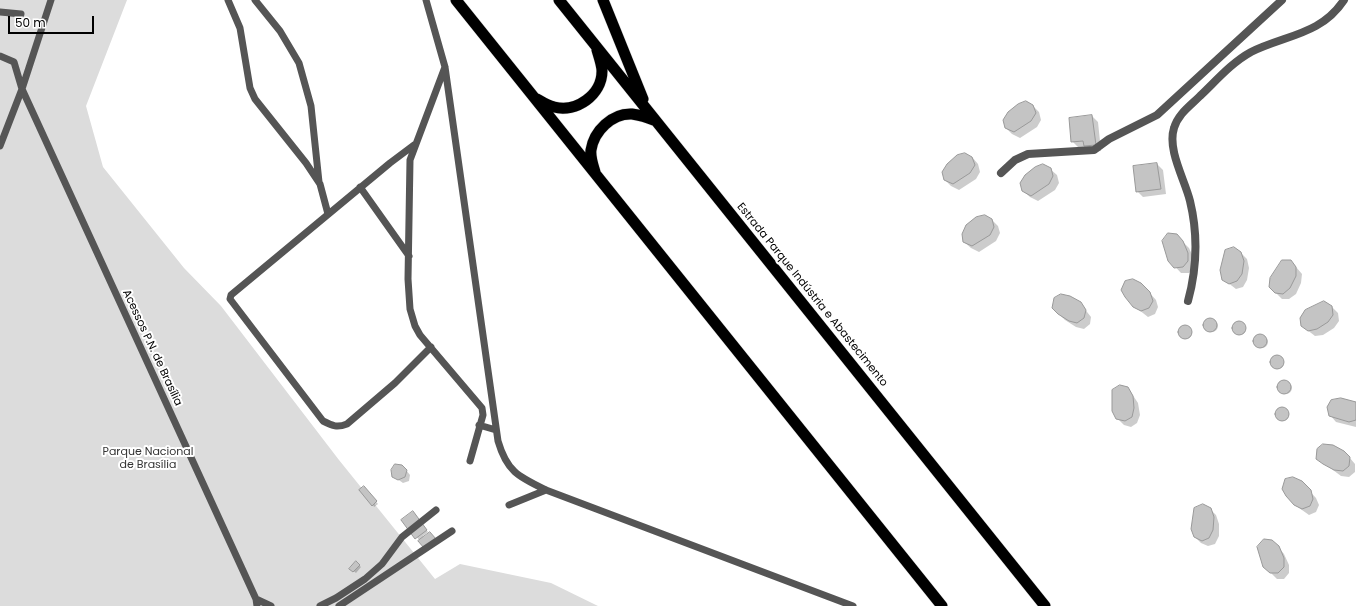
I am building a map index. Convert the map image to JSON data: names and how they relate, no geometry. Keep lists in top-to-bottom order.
{
  "streets": {
    "highway": ["Estrada Parque Indústria e Abastecimento"],
    "lane": ["Acessos P.N. de Brasília"]
  },
  "parks": ["Parque Nacional de Brasília"],
  "scale_bar": "50 m"
}
